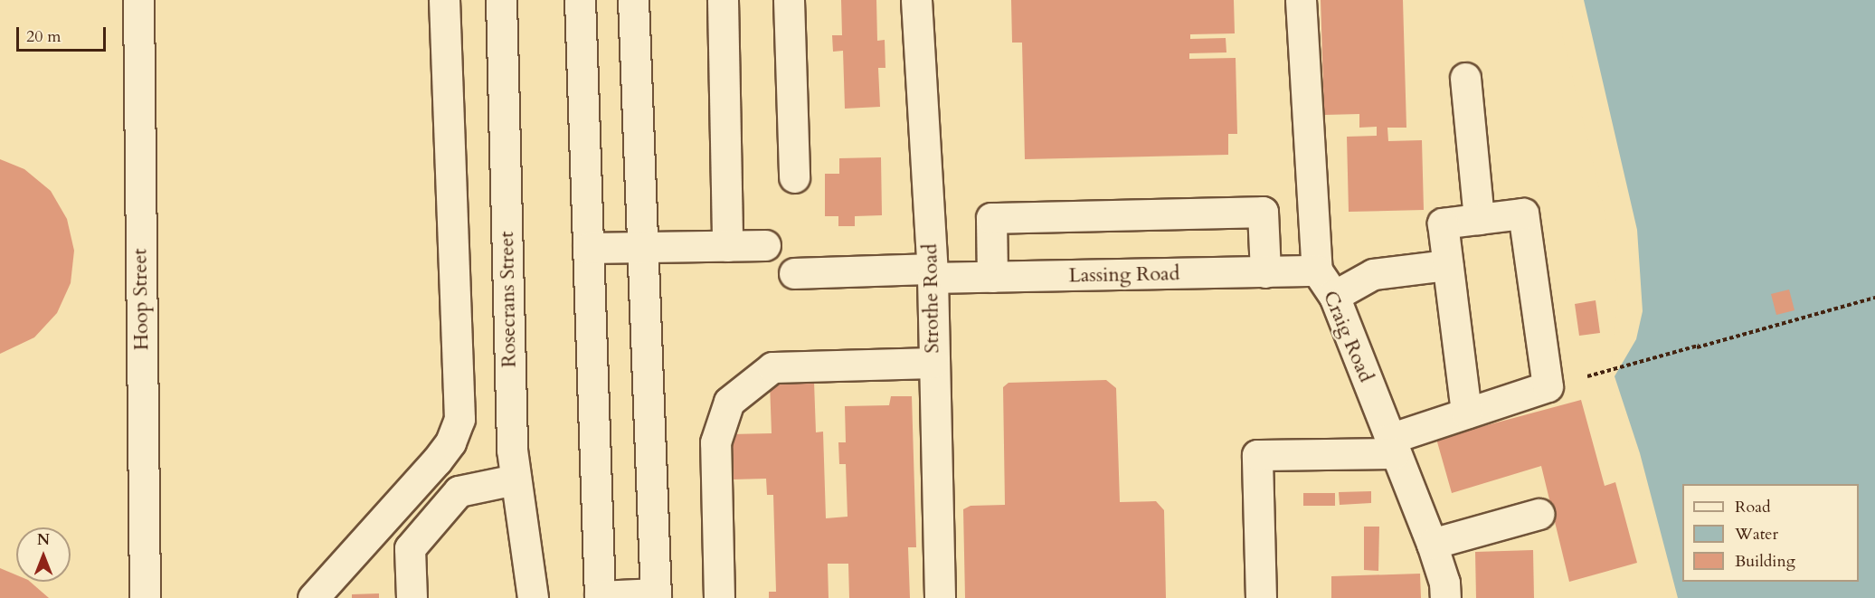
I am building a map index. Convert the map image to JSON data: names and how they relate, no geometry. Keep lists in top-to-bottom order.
{
  "streets": {
    "street": [
      "Lassing Road",
      "Strothe Road",
      "Hoop Street",
      "Rosecrans Street",
      "Craig Road"
    ]
  },
  "crossings": [
    ["Lassing Road", "Strothe Road"],
    ["Lassing Road", "Craig Road"]
  ],
  "legend": ["Road", "Water", "Building"],
  "scale_bar": "20 m",
  "north": "top"
}
